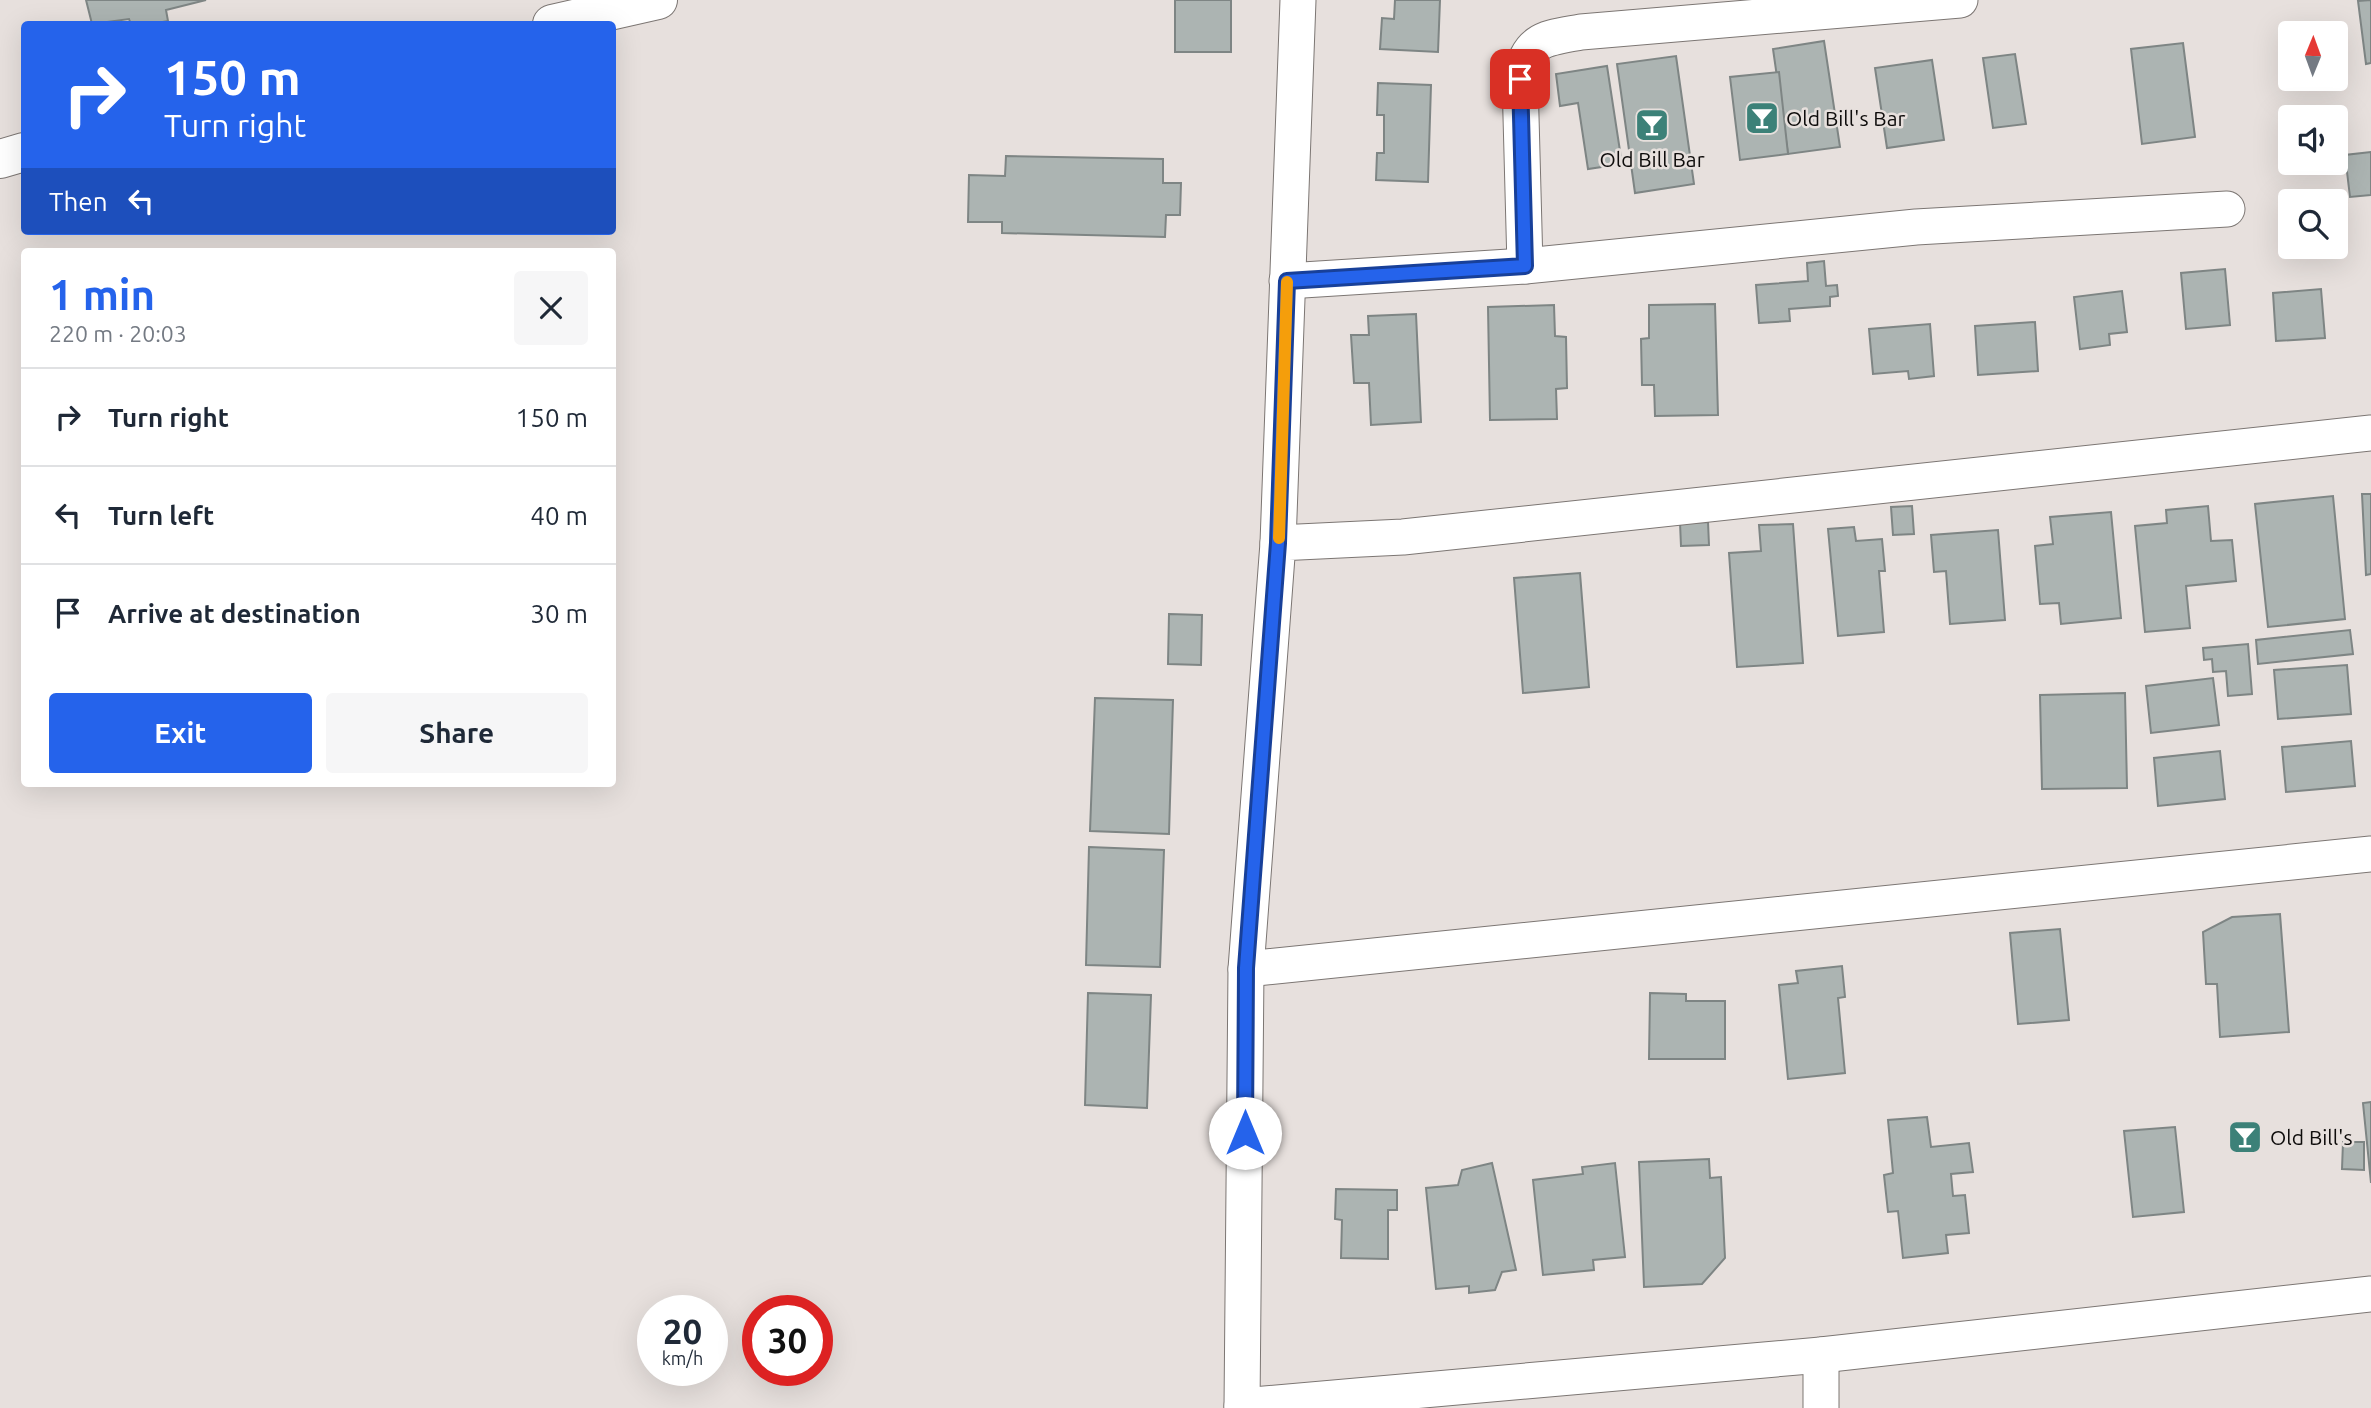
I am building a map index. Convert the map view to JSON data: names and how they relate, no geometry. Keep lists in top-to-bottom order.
{
  "places": {
    "bar": ["Old Bill's Bar", "Old Bill Bar", "Old Bill's"]
  },
  "north": "top",
  "page": {
    "turn": ["150 m", "Turn right"],
    "then": "Then",
    "heading": ["1 min", "220 m · 20:03"],
    "list": [
      {
        "name": "Turn right",
        "value": "150 m"
      },
      {
        "name": "Turn left",
        "value": "40 m"
      },
      {
        "name": "Arrive at destination",
        "value": "30 m"
      }
    ],
    "buttons": ["Exit", "Share"],
    "speed": "20 km/h",
    "limit": "30"
  }
}
